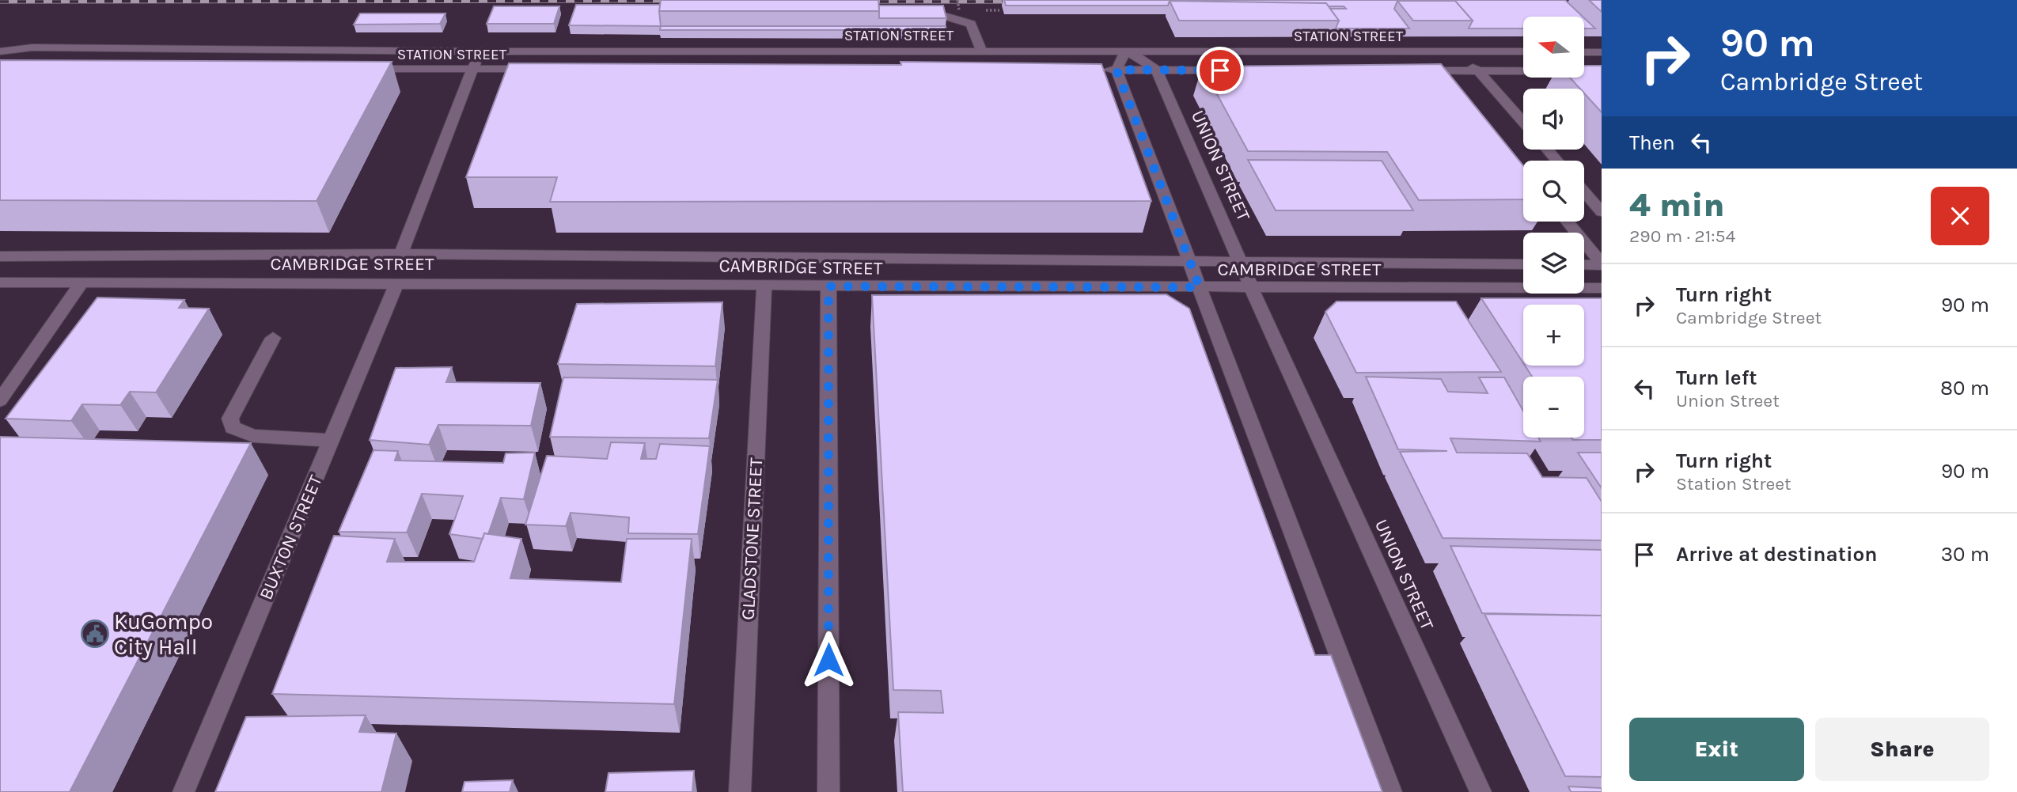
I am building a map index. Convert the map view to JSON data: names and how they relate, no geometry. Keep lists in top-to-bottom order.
{
  "streets": {
    "street": [
      "STATION STREET",
      "UNION STREET",
      "CAMBRIDGE STREET",
      "BUXTON STREET",
      "GLADSTONE STREET"
    ]
  },
  "crossings": [
    ["UNION STREET", "CAMBRIDGE STREET"],
    ["CAMBRIDGE STREET", "BUXTON STREET"],
    ["CAMBRIDGE STREET", "GLADSTONE STREET"]
  ],
  "places": {
    "public building": ["KuGompo City Hall"]
  },
  "north": "left",
  "page": {
    "turn": ["90 m", "Cambridge Street"],
    "map_buttons": ["+", "−"],
    "then": "Then",
    "heading": ["4 min", "290 m · 21:54"],
    "list": [
      {
        "name": "Turn right",
        "note": "Cambridge Street",
        "value": "90 m"
      },
      {
        "name": "Turn left",
        "note": "Union Street",
        "value": "80 m"
      },
      {
        "name": "Turn right",
        "note": "Station Street",
        "value": "90 m"
      },
      {
        "name": "Arrive at destination",
        "value": "30 m"
      }
    ],
    "buttons": ["Exit", "Share"]
  }
}
